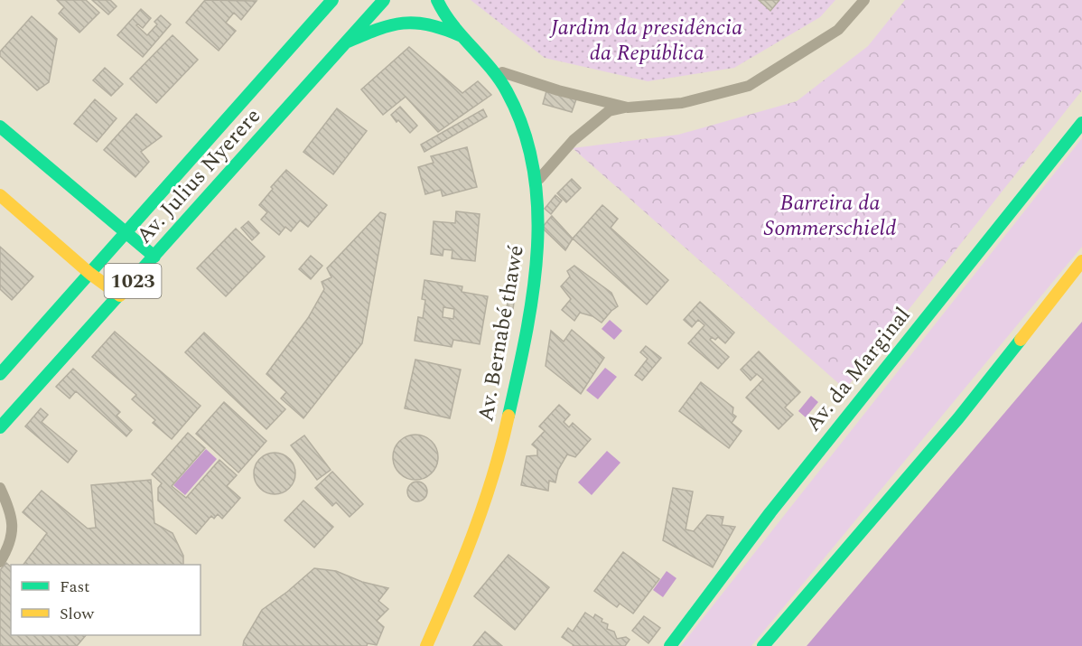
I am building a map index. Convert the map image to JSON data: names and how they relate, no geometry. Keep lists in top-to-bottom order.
{
  "streets": {
    "main road": [
      "Av. Julius Nyerere",
      "1023",
      "Av. Bernabé thawé",
      "Av. da Marginal"
    ]
  },
  "parks": ["Jardim da presidência da República", "Barreira da Sommerschield"],
  "legend": ["Fast", "Slow"]
}
